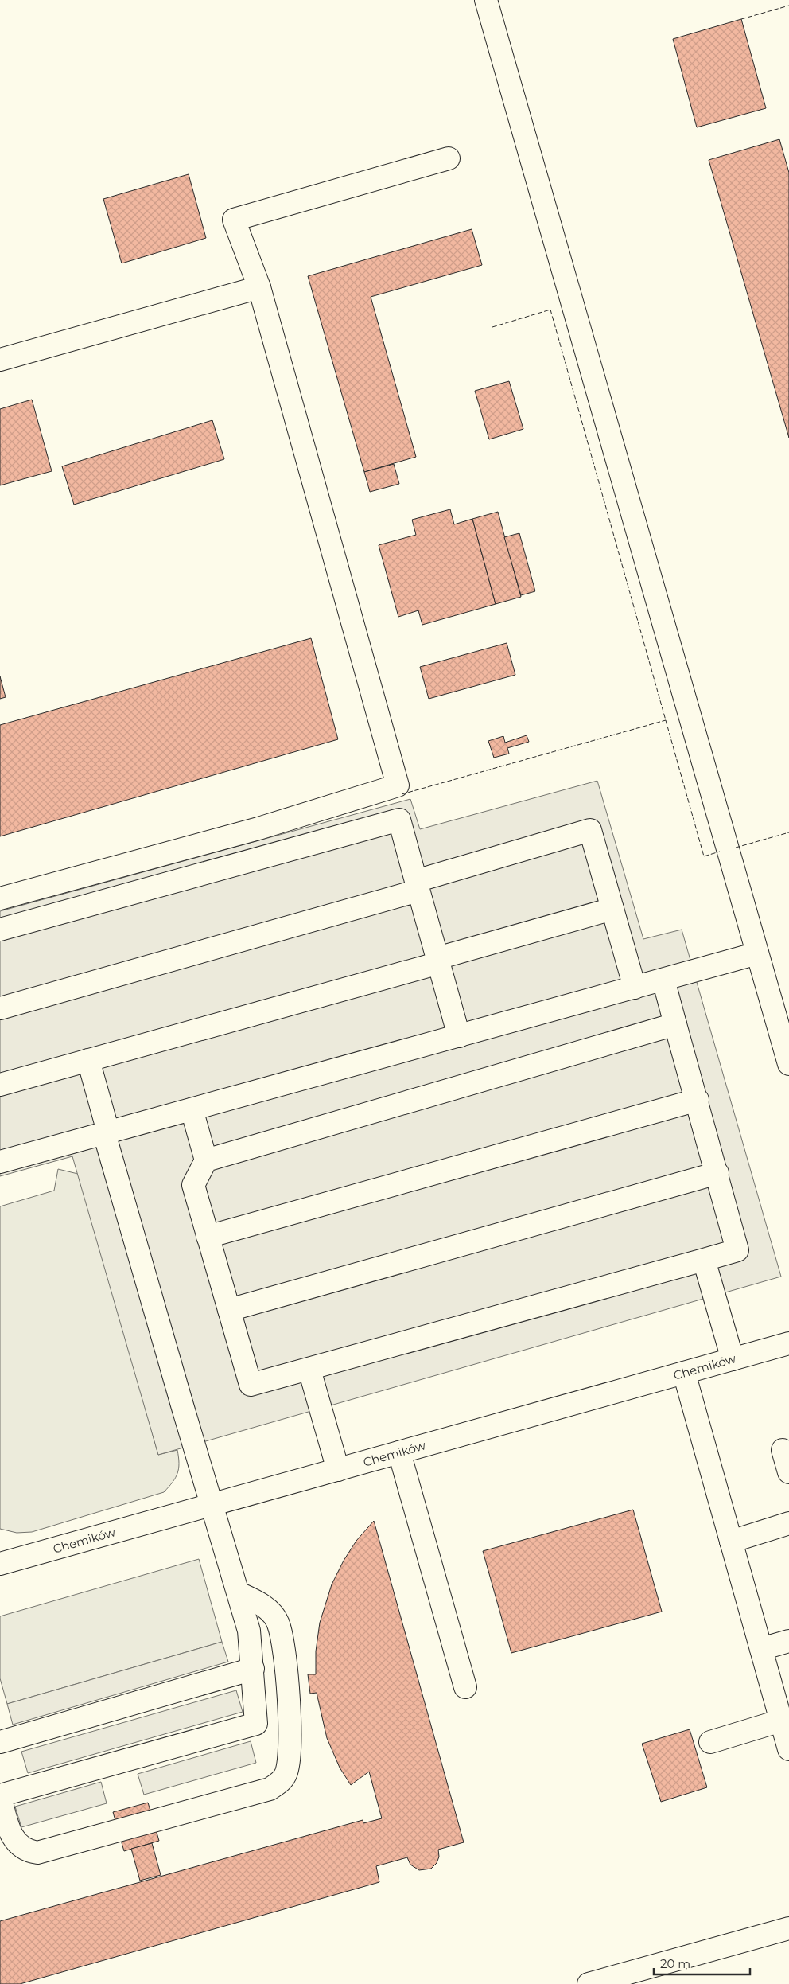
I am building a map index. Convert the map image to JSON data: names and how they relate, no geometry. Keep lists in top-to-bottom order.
{
  "streets": {
    "street": ["Chemików"]
  },
  "scale_bar": "20 m"
}
